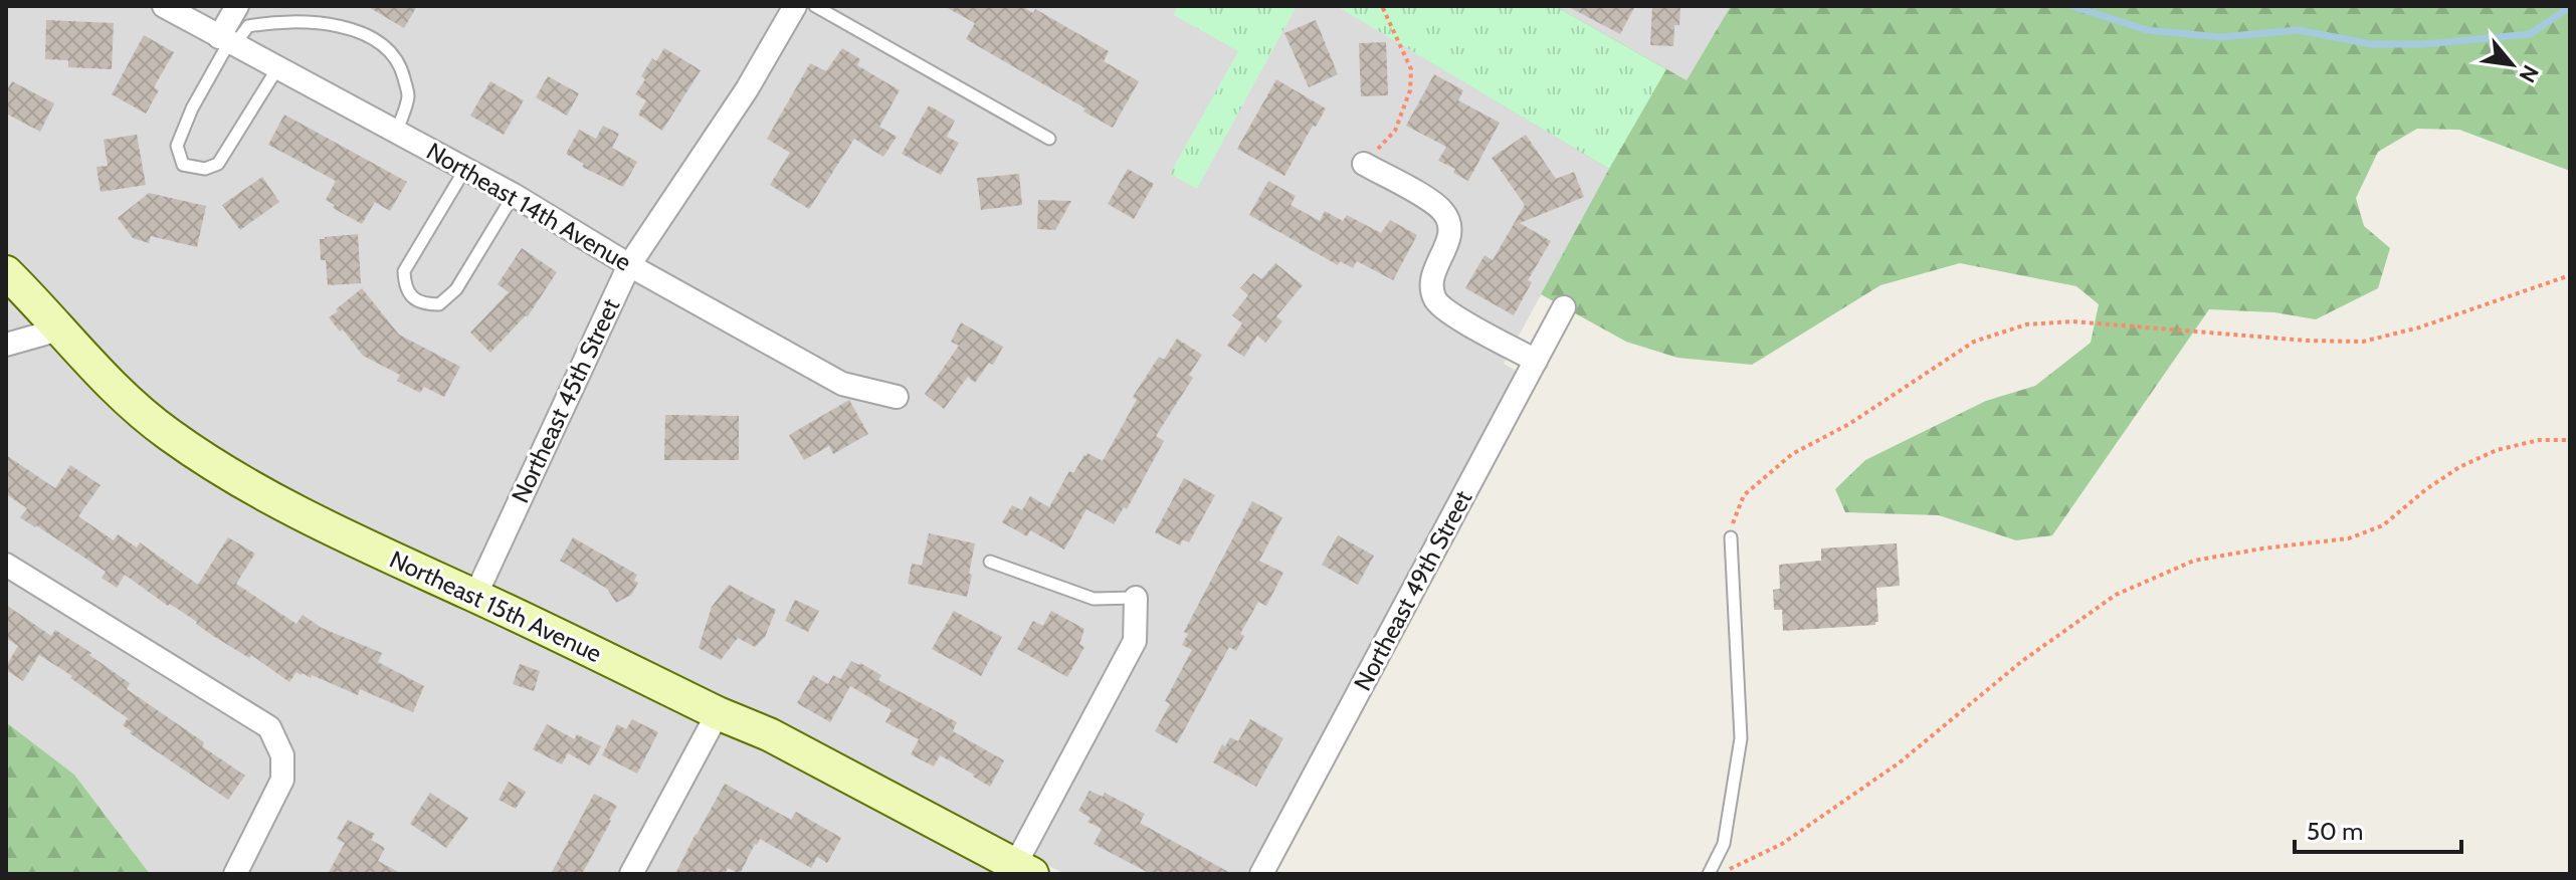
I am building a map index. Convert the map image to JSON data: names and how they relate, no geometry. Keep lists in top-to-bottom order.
{
  "streets": {
    "street": [
      "Northeast 14th Avenue",
      "Northeast 45th Street",
      "Northeast 49th Street",
      "Northeast 15th Avenue"
    ]
  },
  "crossings": [
    ["Northeast 14th Avenue", "Northeast 45th Street"],
    ["Northeast 45th Street", "Northeast 15th Avenue"]
  ],
  "scale_bar": "50 m",
  "north": "bottom right"
}
